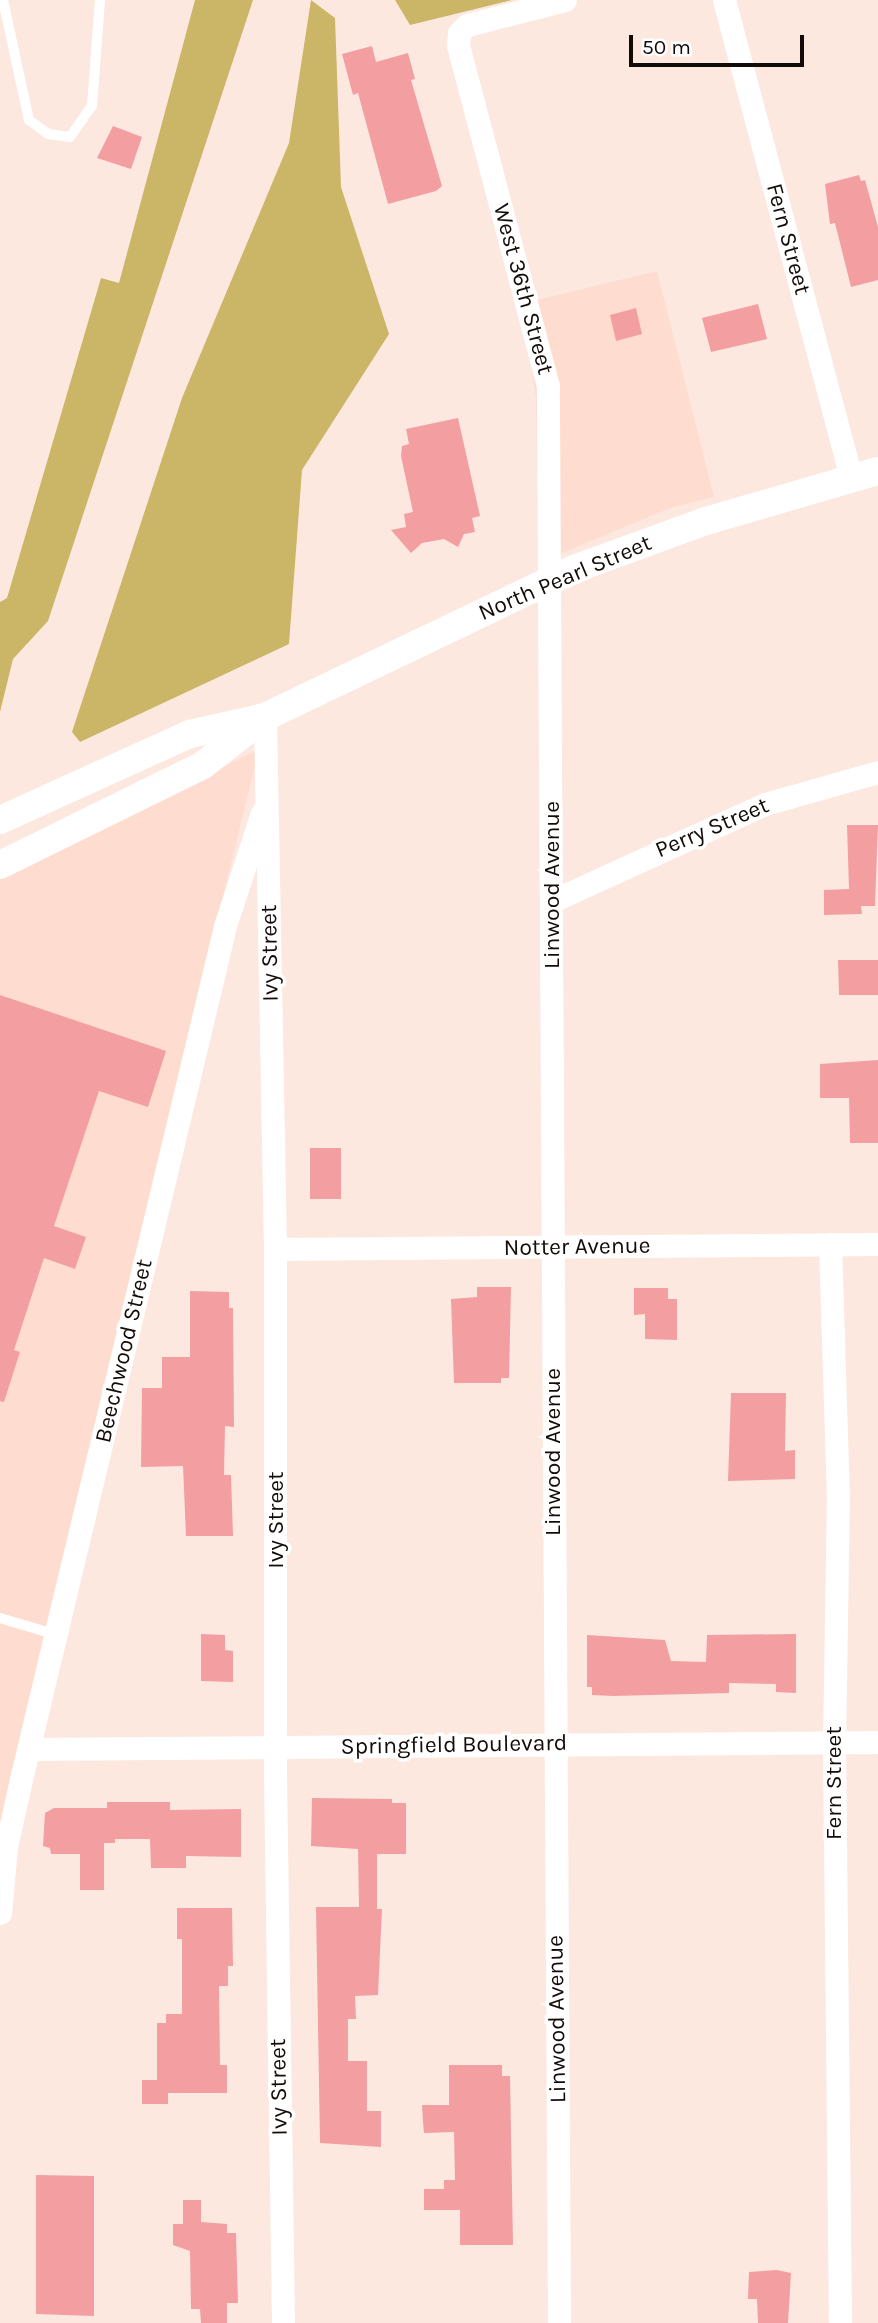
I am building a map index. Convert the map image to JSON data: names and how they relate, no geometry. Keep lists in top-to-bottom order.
{
  "streets": {
    "street": [
      "Fern Street",
      "West 36th Street",
      "North Pearl Street",
      "Perry Street",
      "Linwood Avenue",
      "Ivy Street",
      "Notter Avenue",
      "Beechwood Street",
      "Springfield Boulevard"
    ]
  },
  "crossings": [
    ["Fern Street", "North Pearl Street"],
    ["Fern Street", "Notter Avenue"],
    ["Fern Street", "Springfield Boulevard"],
    ["West 36th Street", "North Pearl Street"],
    ["West 36th Street", "Linwood Avenue"],
    ["North Pearl Street", "Linwood Avenue"],
    ["North Pearl Street", "Ivy Street"],
    ["Perry Street", "Linwood Avenue"],
    ["Linwood Avenue", "Notter Avenue"],
    ["Linwood Avenue", "Springfield Boulevard"],
    ["Ivy Street", "Notter Avenue"],
    ["Ivy Street", "Beechwood Street"],
    ["Ivy Street", "Springfield Boulevard"],
    ["Beechwood Street", "Springfield Boulevard"]
  ],
  "scale_bar": "50 m"
}
